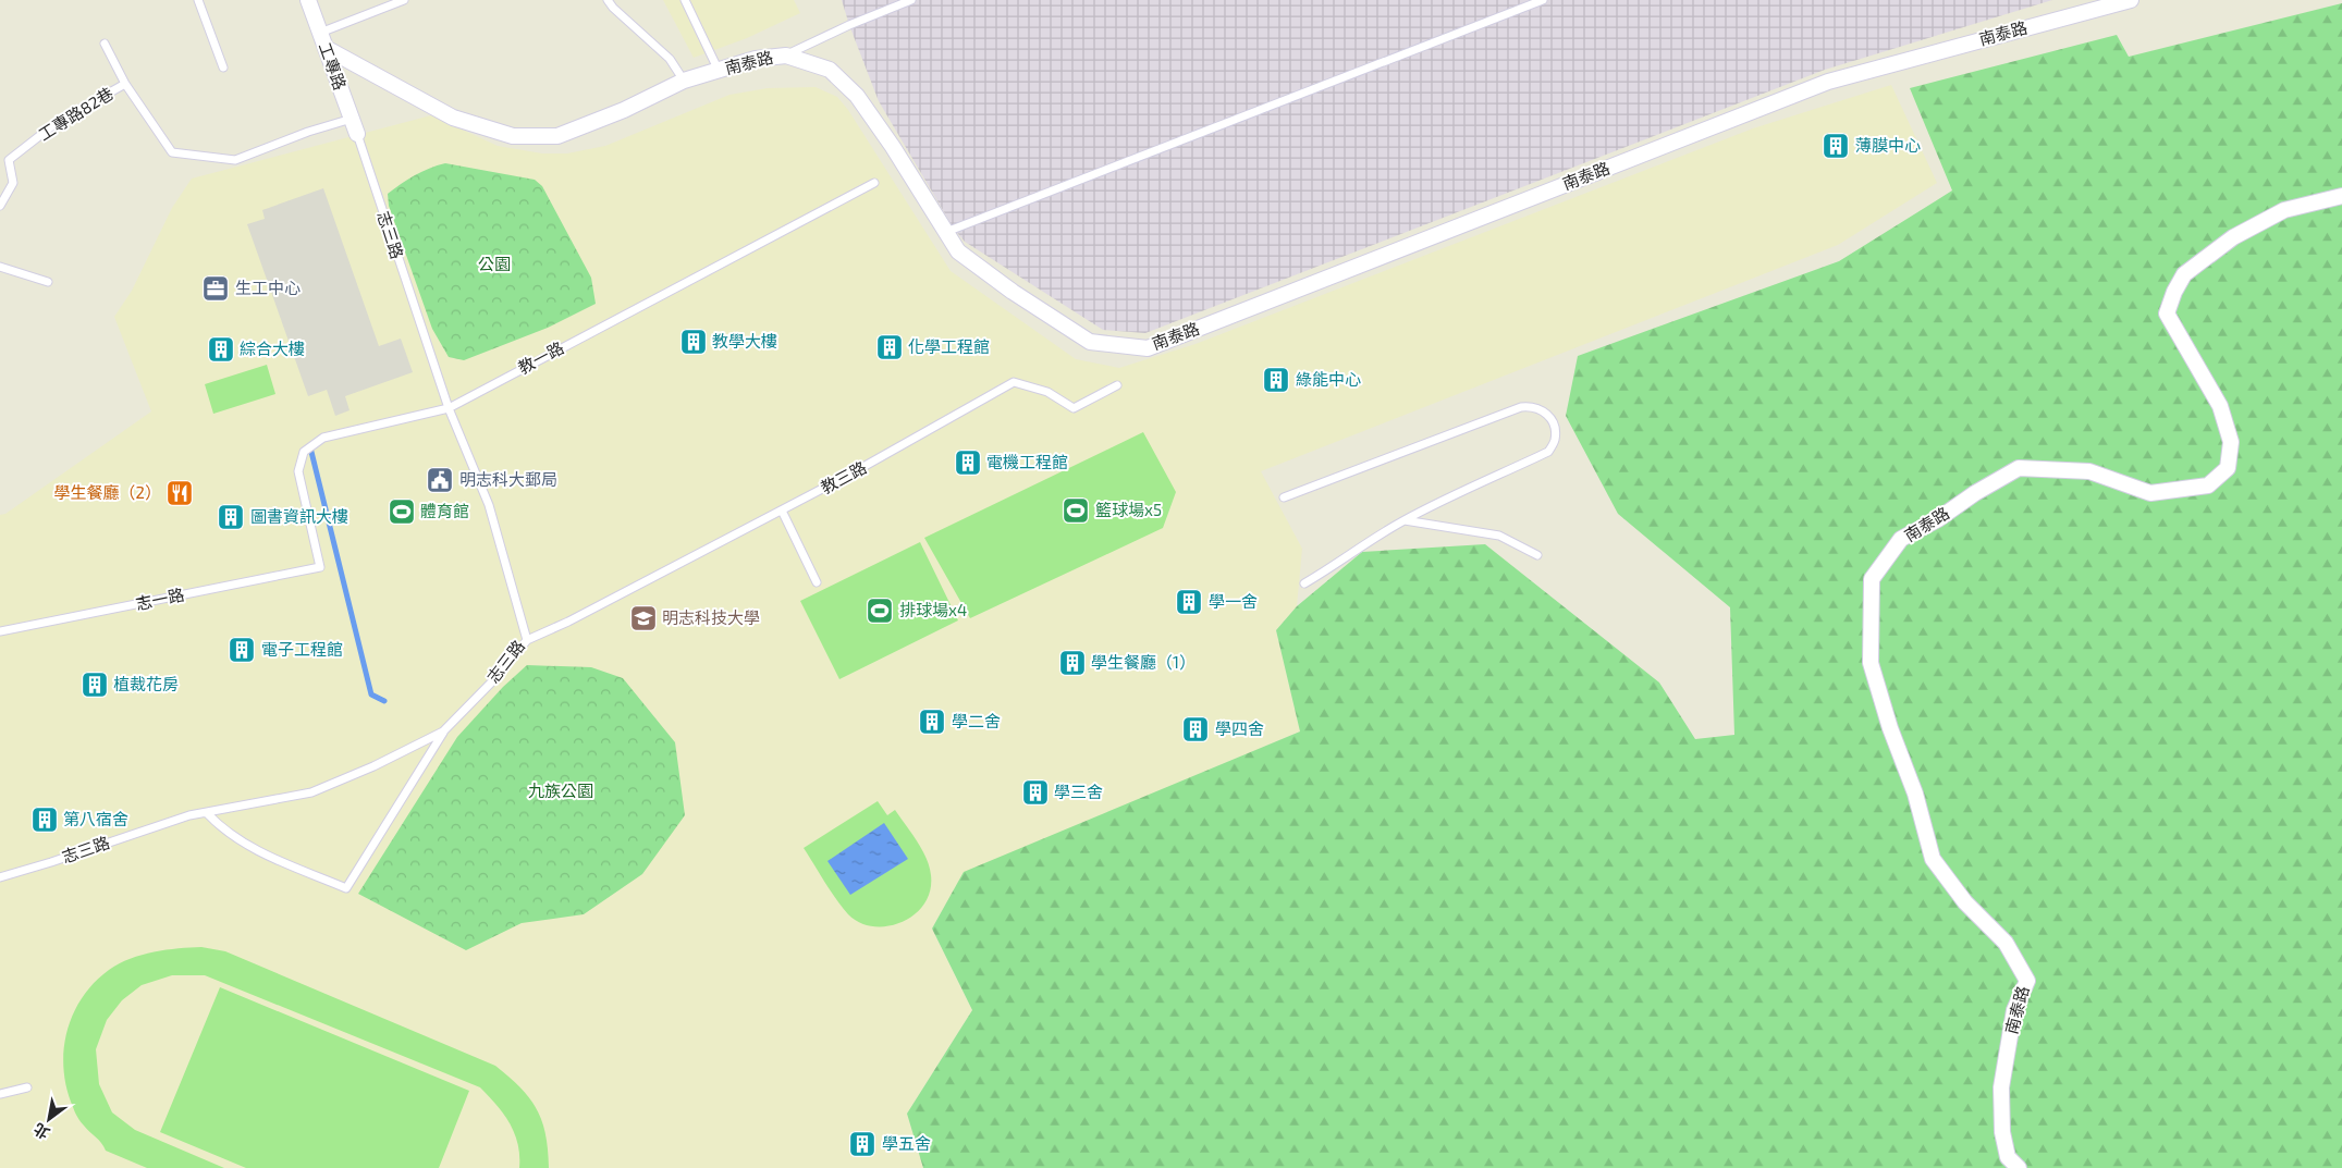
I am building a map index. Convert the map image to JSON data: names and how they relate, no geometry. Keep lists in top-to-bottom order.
{
  "streets": {
    "street": ["南泰路", "工專路"],
    "lane": [
      "工專路82巷",
      "志三路",
      "教一路",
      "教三路",
      "志一路"
    ]
  },
  "crossings": [
    ["南泰路", "工專路"],
    ["工專路", "工專路82巷"],
    ["工專路", "志三路"],
    ["志三路", "教一路"],
    ["志三路", "教三路"],
    ["教一路", "志一路"]
  ],
  "parks": ["公園", "九族公園"],
  "places": {
    "building": [
      "薄膜中心",
      "教學大樓",
      "化學工程館",
      "綜合大樓",
      "綠能中心",
      "電機工程館",
      "圖書資訊大樓",
      "學一舍",
      "電子工程館",
      "學生餐廳（1）",
      "植裁花房",
      "學二舍",
      "學四舍",
      "學三舍",
      "第八宿舍",
      "學五舍"
    ],
    "office": ["生工中心"],
    "public building": ["明志科大郵局"],
    "restaurant": ["學生餐廳（2）"],
    "sports": ["籃球場x5", "體育館", "排球場x4"],
    "school or university": ["明志科技大學"]
  },
  "north": "bottom left"
}
